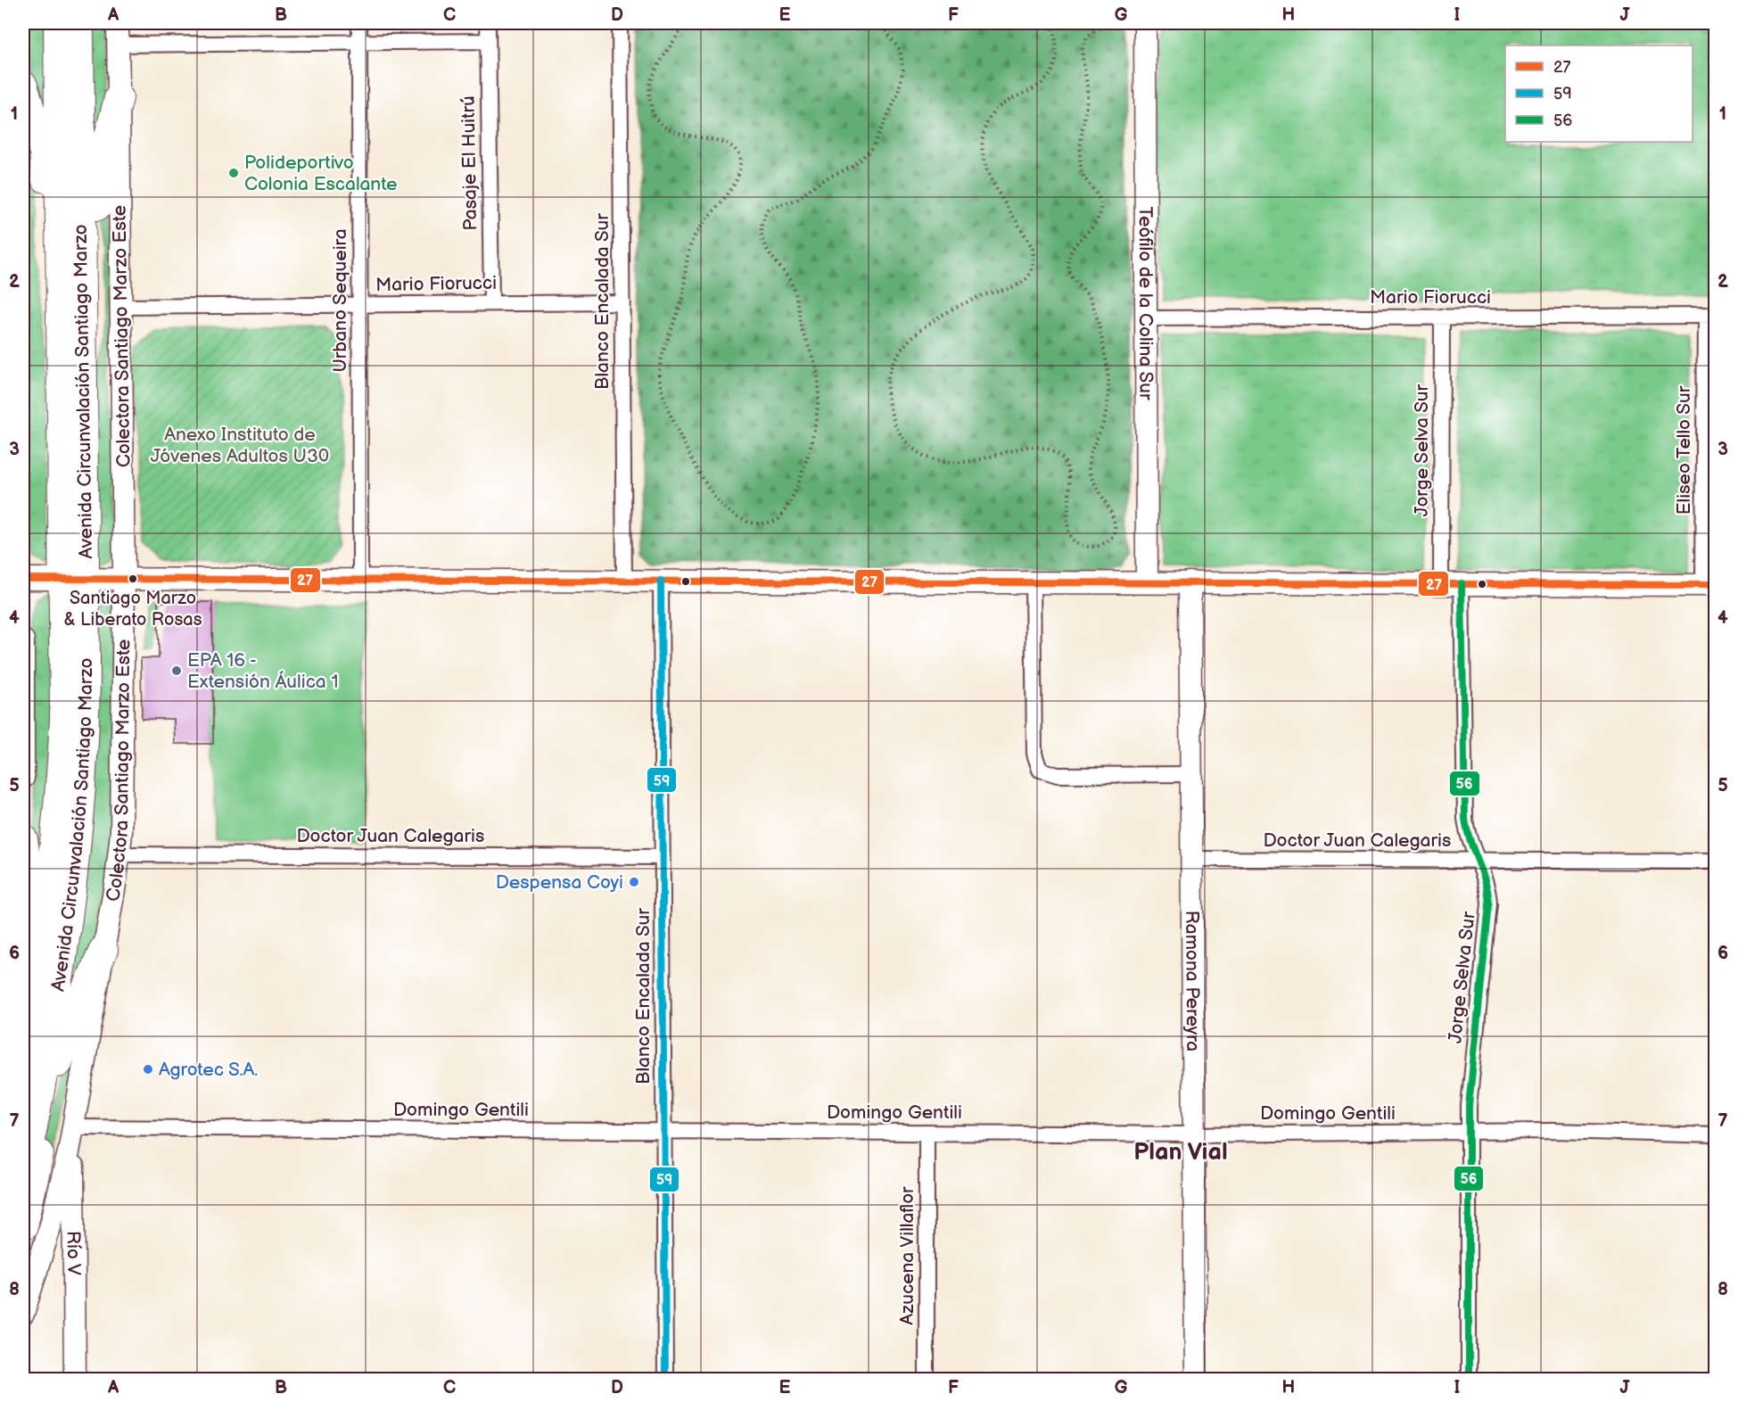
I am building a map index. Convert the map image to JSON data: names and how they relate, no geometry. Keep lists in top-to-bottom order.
{
  "streets": {
    "highway": ["Avenida Circunvalación Santiago Marzo"],
    "street": [
      "Pasaje El Huitrú",
      "Mario Fiorucci",
      "Urbano Sequeira",
      "Blanco Encalada Sur",
      "Teófilo de la Colina Sur",
      "Colectora Santiago Marzo Este",
      "Jorge Selva Sur",
      "Eliseo Tello Sur",
      "Doctor Juan Calegaris",
      "Ramona Pereyra",
      "Domingo Gentili",
      "Río V",
      "Azucena Villaflor"
    ]
  },
  "crossings": [
    ["Pasaje El Huitrú", "Mario Fiorucci"],
    ["Mario Fiorucci", "Urbano Sequeira"],
    ["Mario Fiorucci", "Blanco Encalada Sur"],
    ["Mario Fiorucci", "Teófilo de la Colina Sur"],
    ["Mario Fiorucci", "Colectora Santiago Marzo Este"],
    ["Mario Fiorucci", "Jorge Selva Sur"],
    ["Mario Fiorucci", "Eliseo Tello Sur"],
    ["Blanco Encalada Sur", "Doctor Juan Calegaris"],
    ["Blanco Encalada Sur", "Domingo Gentili"],
    ["Colectora Santiago Marzo Este", "Doctor Juan Calegaris"],
    ["Colectora Santiago Marzo Este", "Domingo Gentili"],
    ["Colectora Santiago Marzo Este", "Río V"],
    ["Jorge Selva Sur", "Doctor Juan Calegaris"],
    ["Jorge Selva Sur", "Domingo Gentili"],
    ["Doctor Juan Calegaris", "Ramona Pereyra"],
    ["Ramona Pereyra", "Domingo Gentili"],
    ["Domingo Gentili", "Río V"],
    ["Domingo Gentili", "Azucena Villaflor"]
  ],
  "districts": ["Plan Vial"],
  "parks": ["Anexo Instituto de Jóvenes Adultos U30"],
  "places": [
    "Polideportivo Colonia Escalante",
    "Santiago Marzo & Liberato Rosas",
    "EPA 16 - Extensión Áulica 1",
    "Despensa Coyi",
    "Agrotec S.A."
  ],
  "lines": ["transit line 27", "transit line 59", "transit line 56"],
  "legend": ["27", "59", "56"],
  "grid": {
    "columns": [
      "A",
      "B",
      "C",
      "D",
      "E",
      "F",
      "G",
      "H",
      "I",
      "J"
    ],
    "rows": [
      "1",
      "2",
      "3",
      "4",
      "5",
      "6",
      "7",
      "8"
    ]
  }
}
